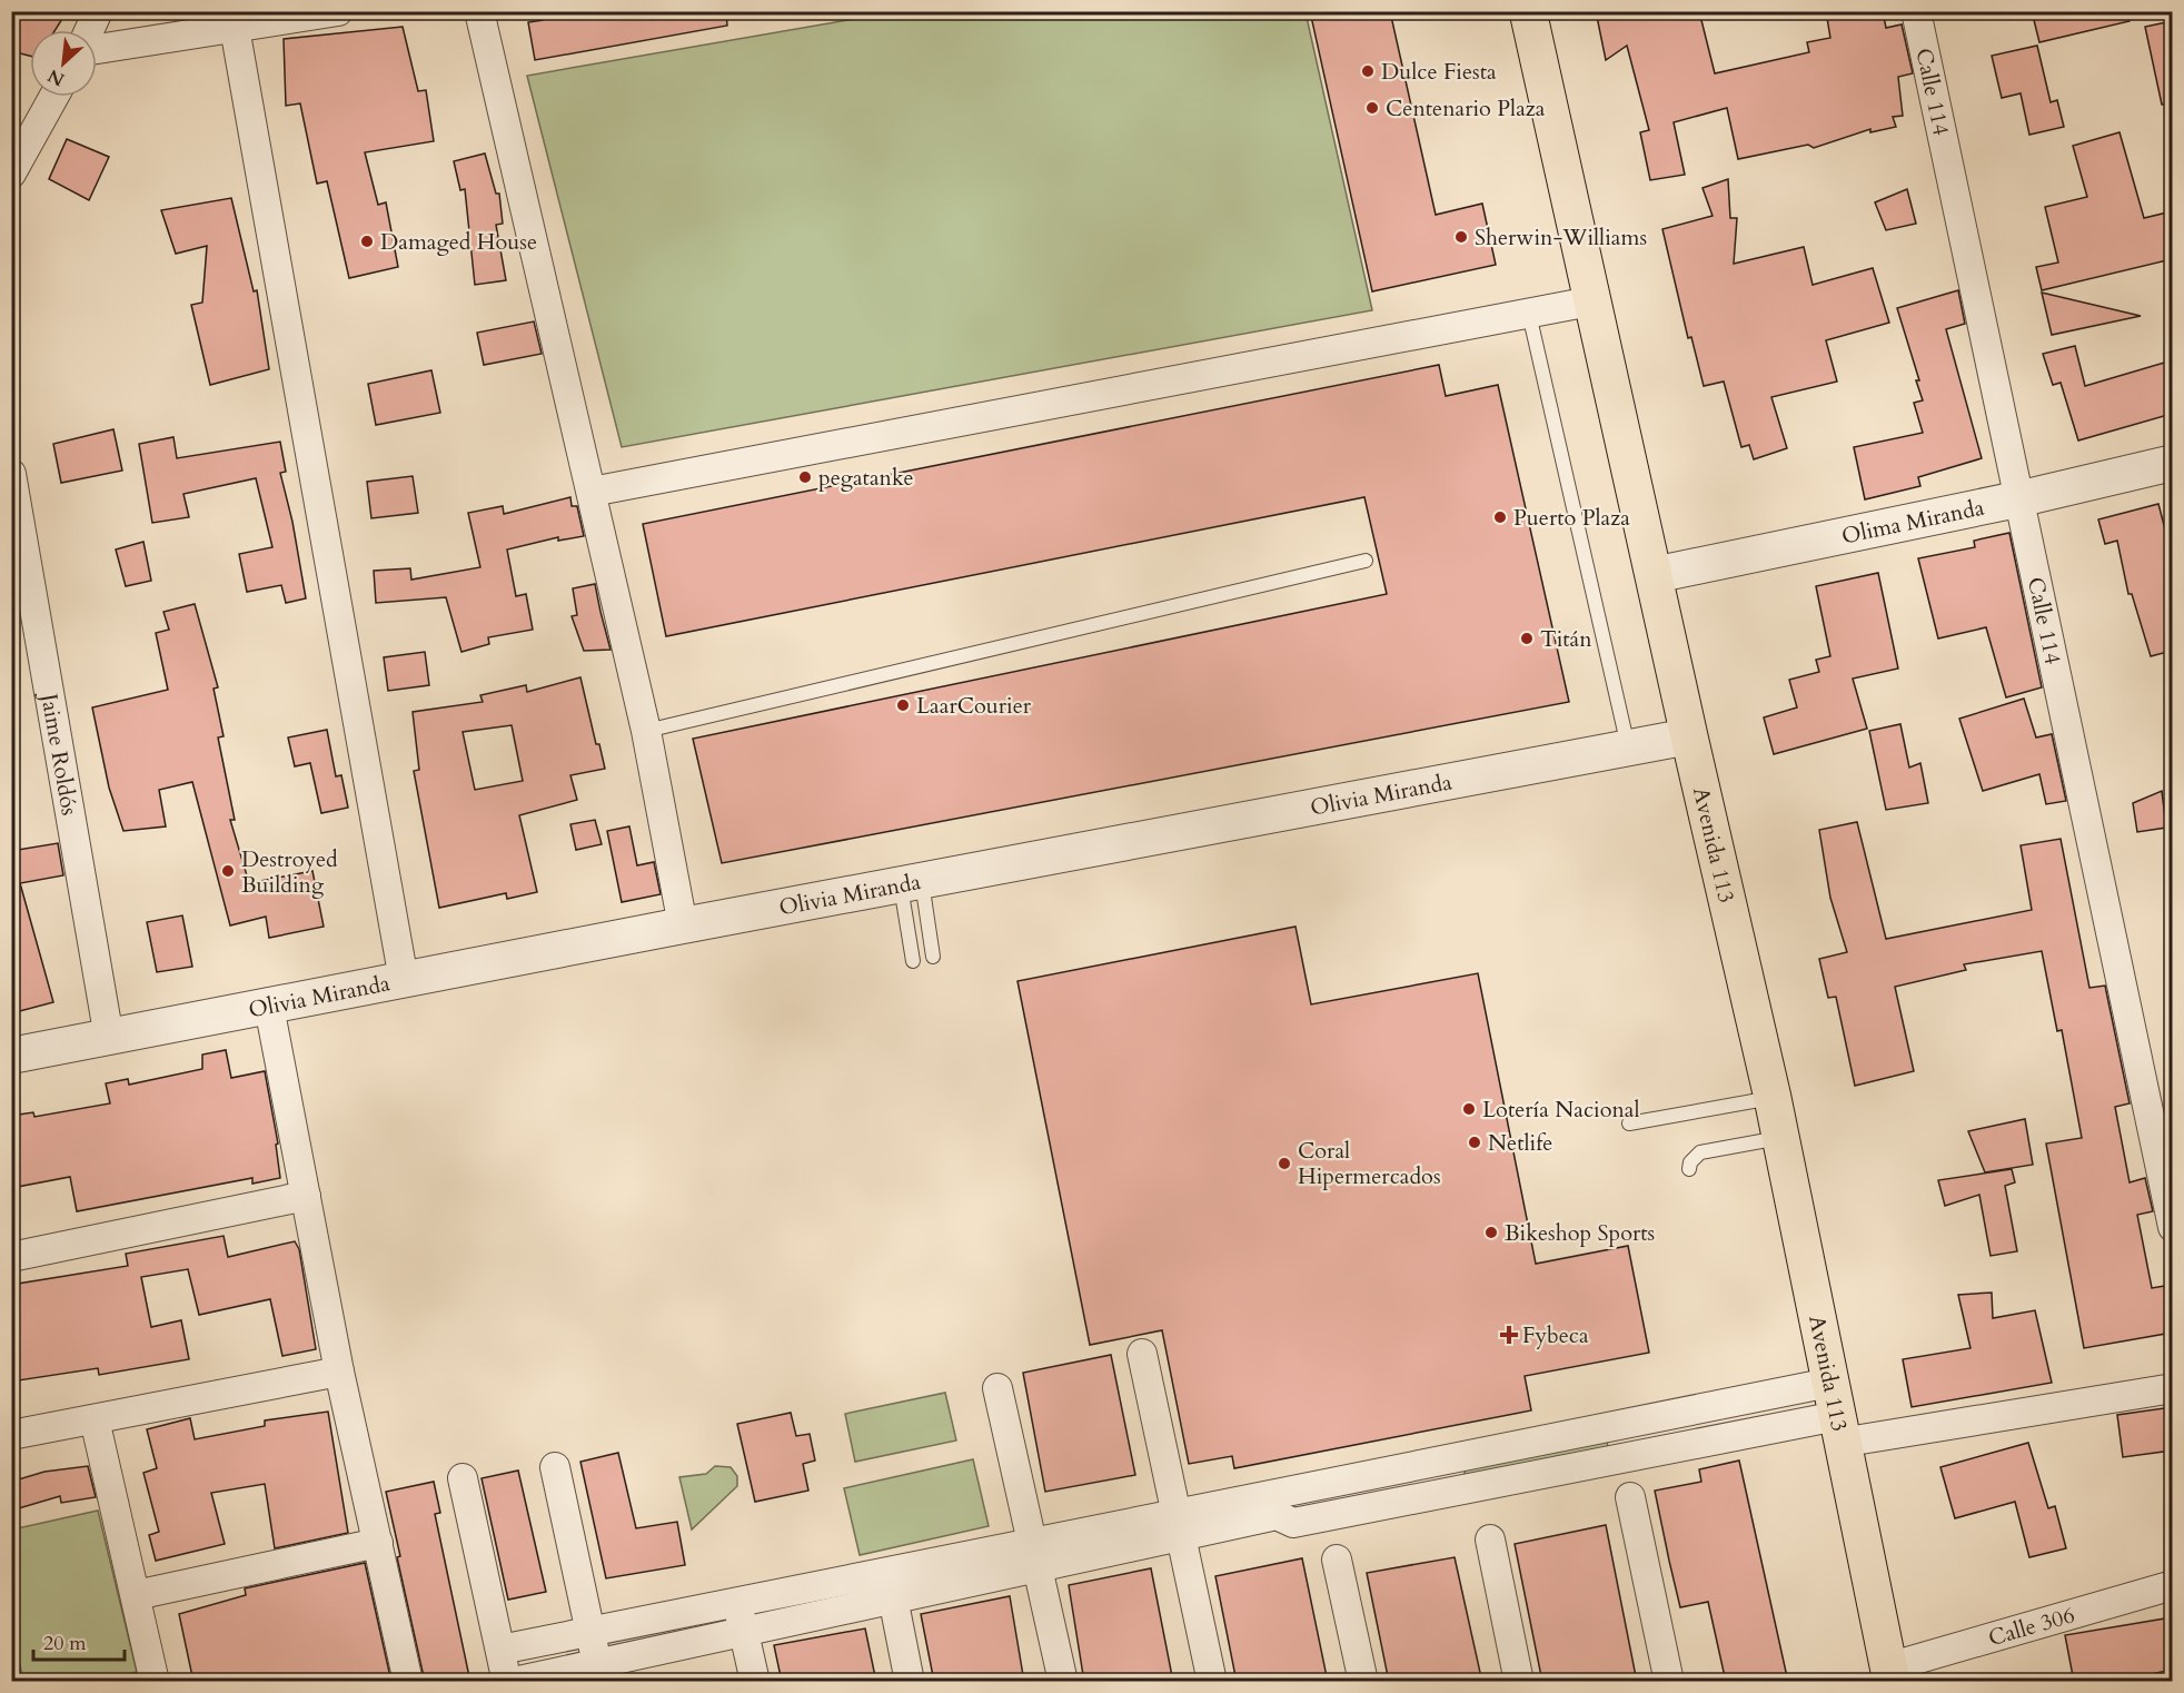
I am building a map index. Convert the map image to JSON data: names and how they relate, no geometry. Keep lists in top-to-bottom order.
{
  "streets": {
    "main road": ["Avenida 113"],
    "street": [
      "Calle 114",
      "Olima Miranda",
      "Jaime Roldós",
      "Olivia Miranda",
      "Calle 306"
    ]
  },
  "crossings": [
    ["Calle 114", "Olima Miranda"],
    ["Olima Miranda", "Avenida 113"],
    ["Jaime Roldós", "Olivia Miranda"],
    ["Olivia Miranda", "Avenida 113"],
    ["Avenida 113", "Calle 306"]
  ],
  "places": {
    "other": [
      "Dulce Fiesta",
      "Centenario Plaza",
      "Sherwin-Williams",
      "Damaged House",
      "pegatanke",
      "Puerto Plaza",
      "Titán",
      "LaarCourier",
      "Destroyed Building",
      "Lotería Nacional",
      "Netlife",
      "Coral Hipermercados",
      "Bikeshop Sports"
    ],
    "health": ["Fybeca"]
  },
  "scale_bar": "20 m",
  "north": "bottom left"
}
